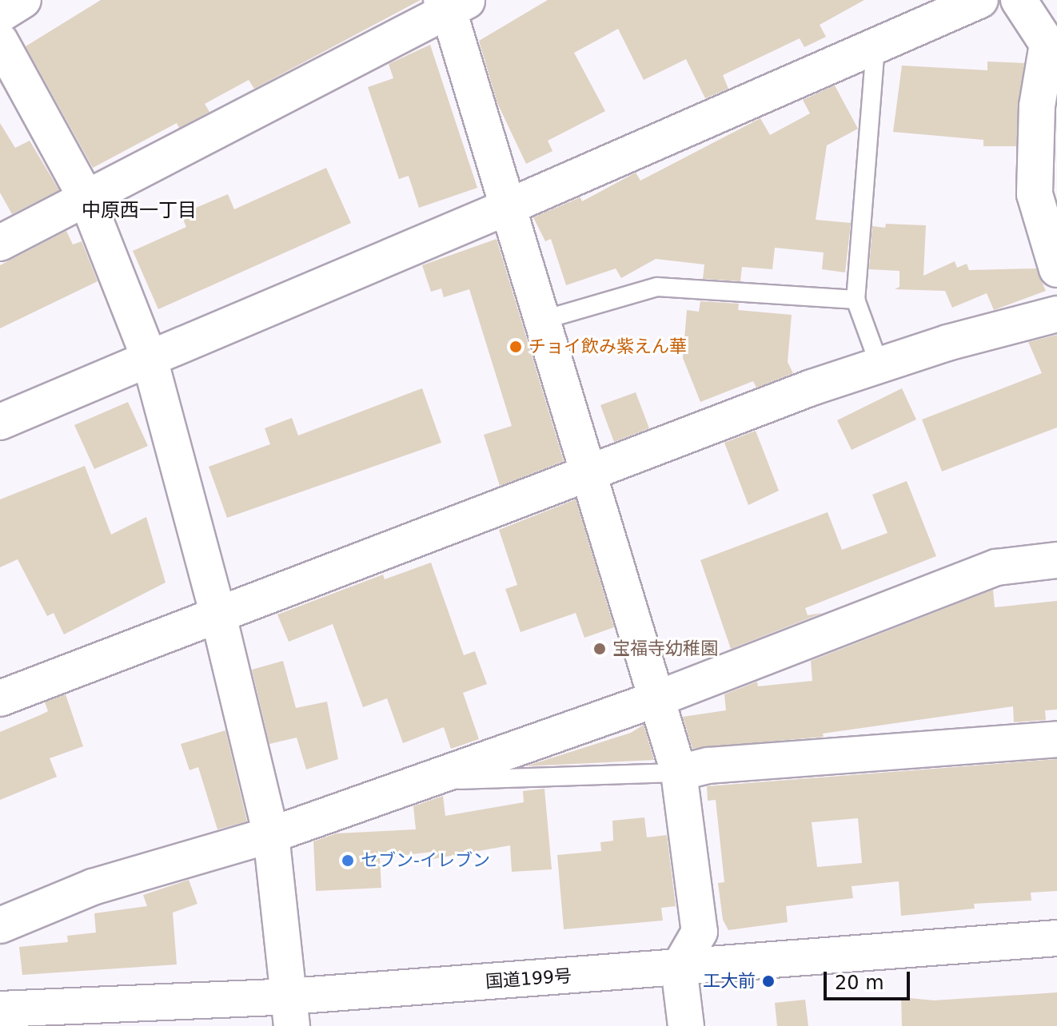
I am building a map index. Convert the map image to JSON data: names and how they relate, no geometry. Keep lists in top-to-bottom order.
{
  "streets": {
    "main road": ["国道199号"]
  },
  "districts": ["中原西一丁目"],
  "places": [
    "チョイ飲み紫えん華",
    "宝福寺幼稚園",
    "セブン-イレブン",
    "工大前"
  ],
  "scale_bar": "20 m"
}
